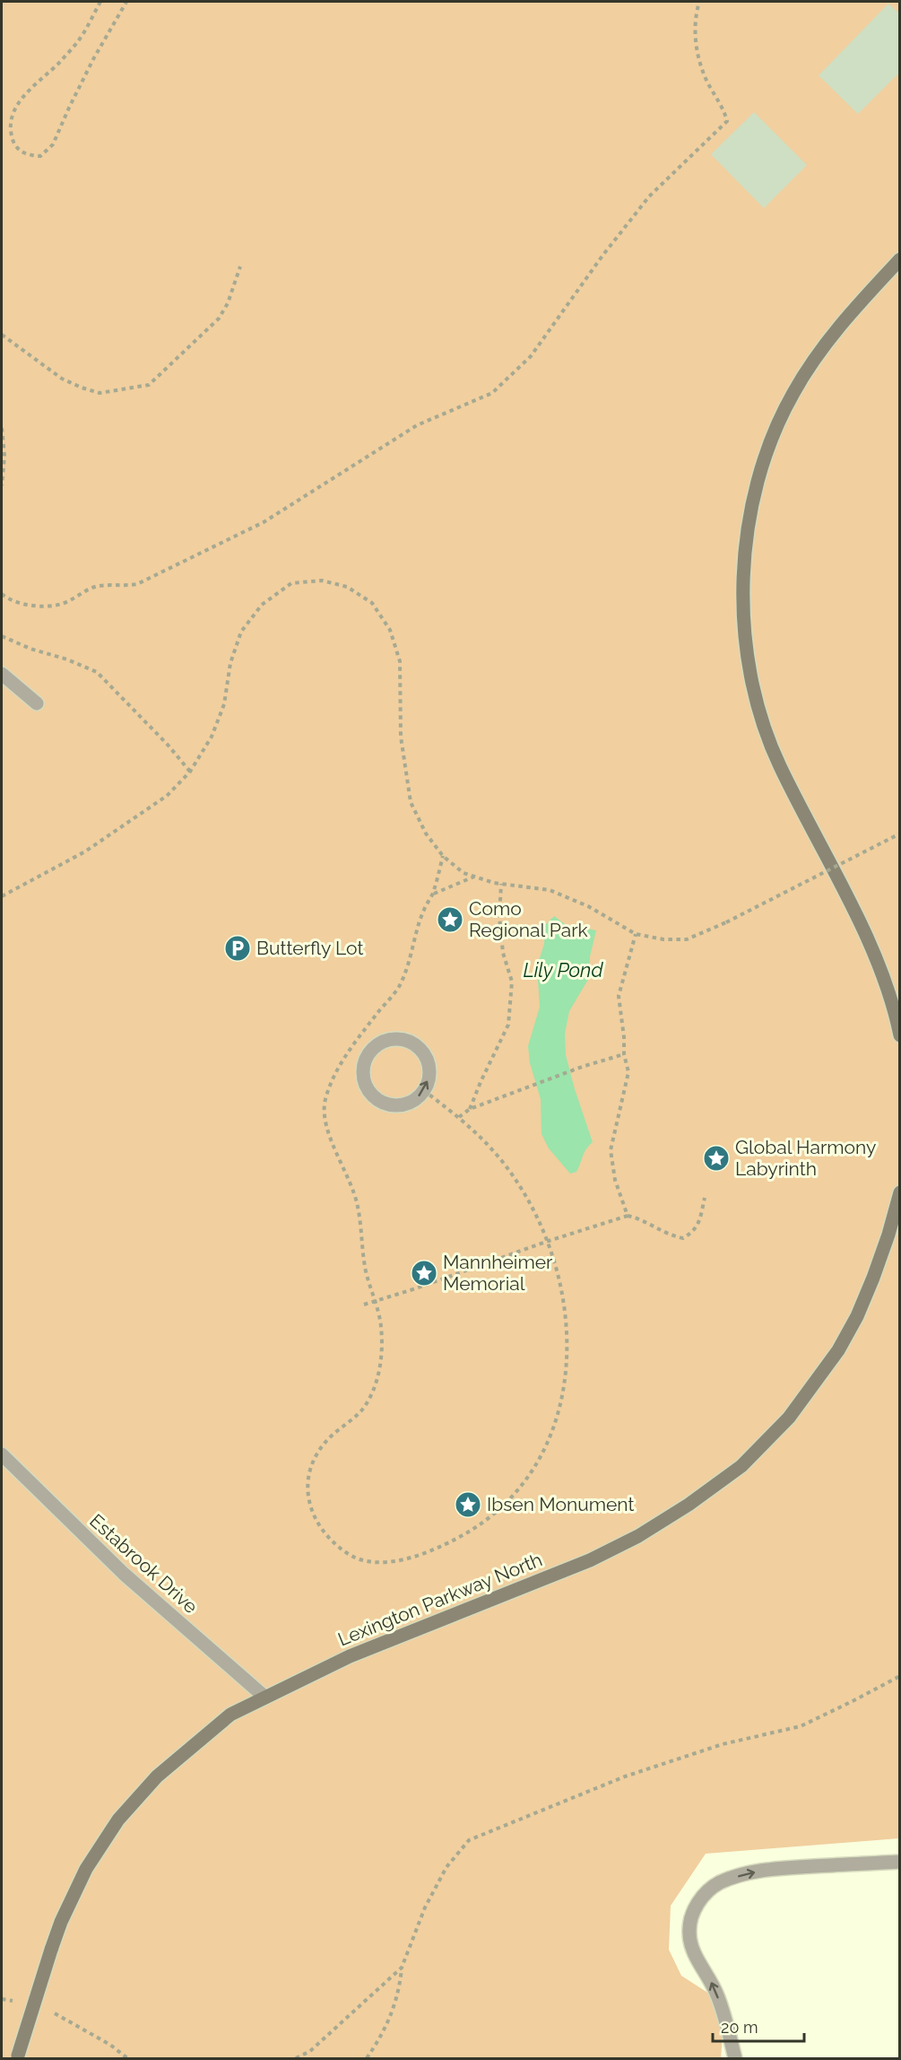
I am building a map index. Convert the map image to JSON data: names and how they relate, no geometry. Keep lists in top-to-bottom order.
{
  "streets": {
    "main road": ["Lexington Parkway North"],
    "street": ["Estabrook Drive"]
  },
  "crossings": [
    ["Estabrook Drive", "Lexington Parkway North"]
  ],
  "water": ["Lily Pond"],
  "places": {
    "place": [
      "Como Regional Park",
      "Global Harmony Labyrinth",
      "Mannheimer Memorial",
      "Ibsen Monument"
    ],
    "parking": ["Butterfly Lot"]
  },
  "scale_bar": "20 m"
}
